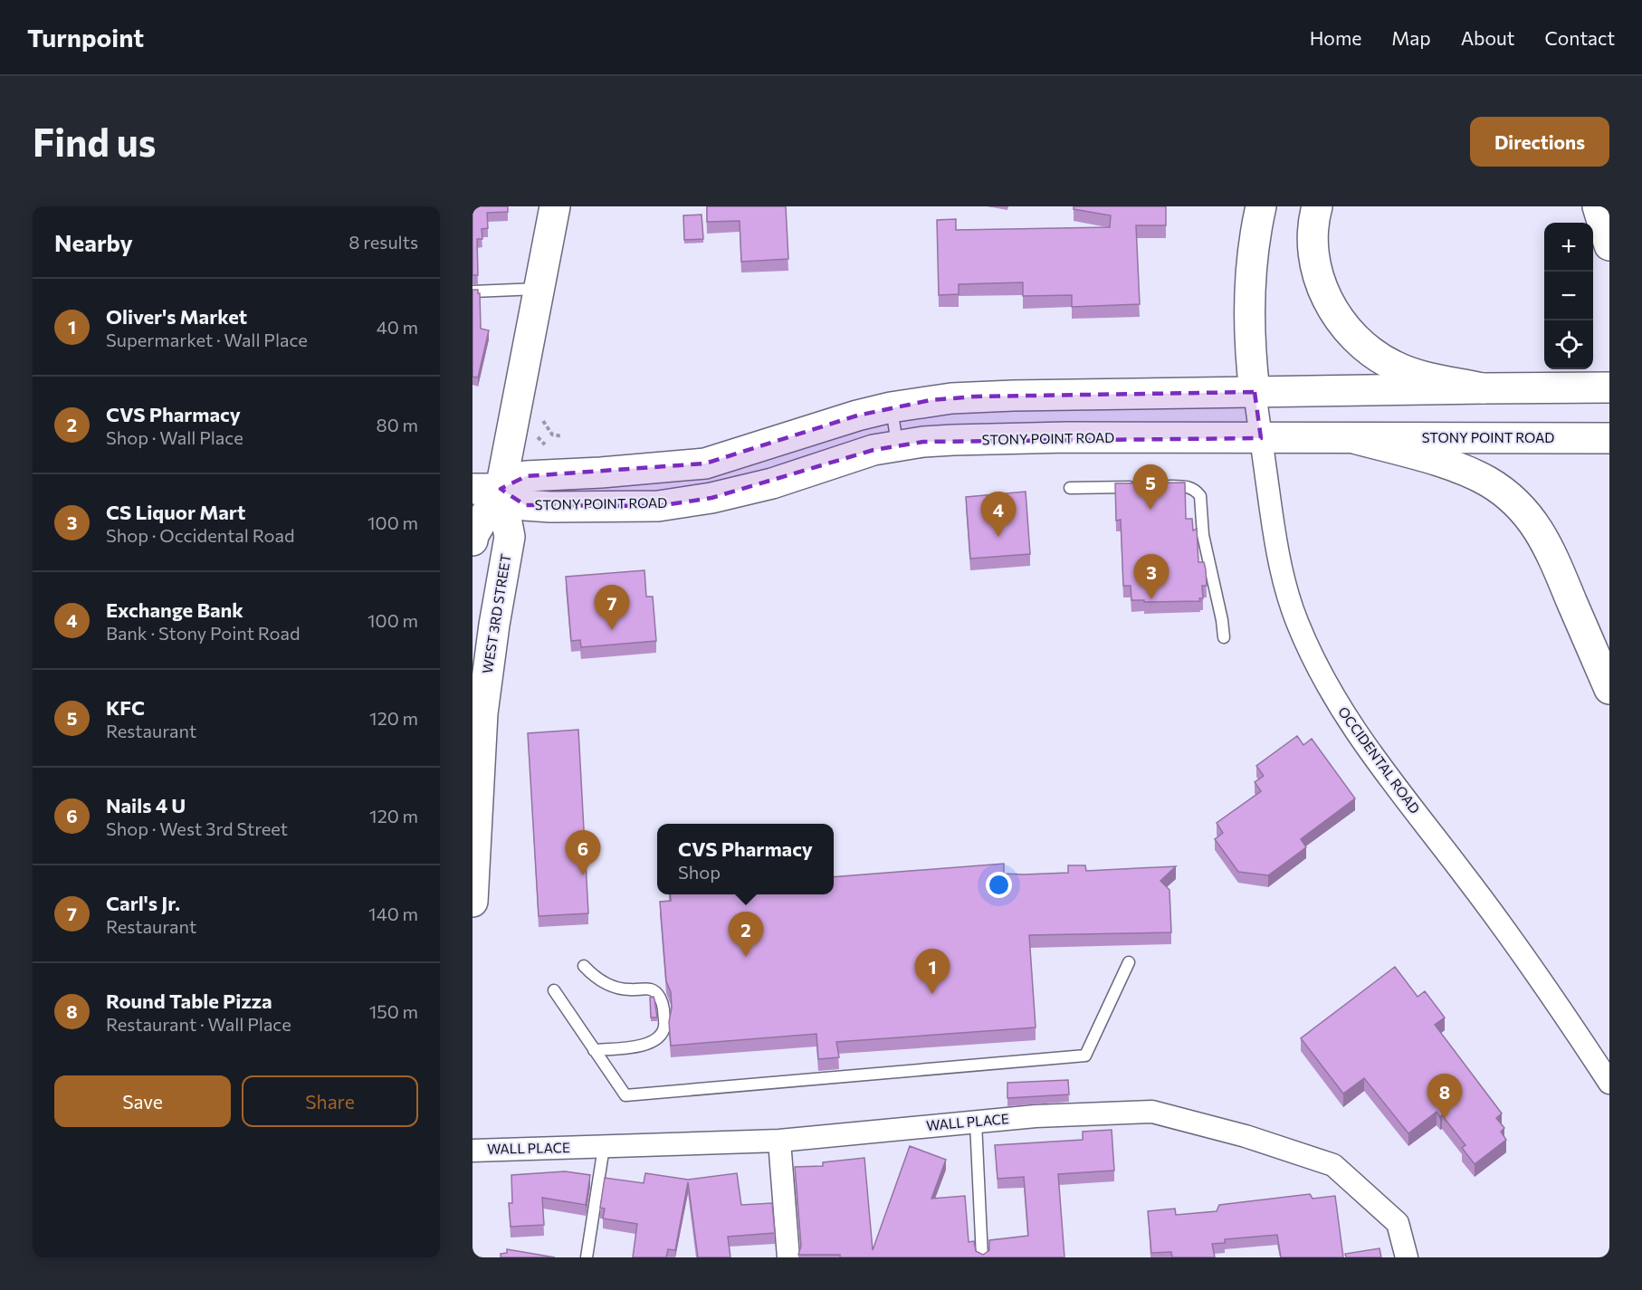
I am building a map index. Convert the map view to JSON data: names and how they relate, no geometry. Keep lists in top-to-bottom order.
{
  "streets": {
    "main road": ["STONY POINT ROAD", "WEST 3RD STREET"],
    "street": ["OCCIDENTAL ROAD", "WALL PLACE"]
  },
  "crossings": [
    ["STONY POINT ROAD", "WEST 3RD STREET"],
    ["STONY POINT ROAD", "OCCIDENTAL ROAD"]
  ],
  "page": {
    "header": "Turnpoint",
    "nav": [
      "Home",
      "Map",
      "About",
      "Contact"
    ],
    "buttons": [
      "Directions",
      ["Save", "Share"]
    ],
    "title": "Find us",
    "heading": ["Nearby", "8 results"],
    "map_buttons": ["+", "−"],
    "list": [
      {
        "mark": "1",
        "name": "Oliver's Market",
        "note": "Supermarket · Wall Place",
        "value": "40 m"
      },
      {
        "mark": "2",
        "name": "CVS Pharmacy",
        "note": "Shop · Wall Place",
        "value": "80 m"
      },
      {
        "mark": "3",
        "name": "CS Liquor Mart",
        "note": "Shop · Occidental Road",
        "value": "100 m"
      },
      {
        "mark": "4",
        "name": "Exchange Bank",
        "note": "Bank · Stony Point Road",
        "value": "100 m"
      },
      {
        "mark": "5",
        "name": "KFC",
        "note": "Restaurant",
        "value": "120 m"
      },
      {
        "mark": "6",
        "name": "Nails 4 U",
        "note": "Shop · West 3rd Street",
        "value": "120 m"
      },
      {
        "mark": "7",
        "name": "Carl's Jr.",
        "note": "Restaurant",
        "value": "140 m"
      },
      {
        "mark": "8",
        "name": "Round Table Pizza",
        "note": "Restaurant · Wall Place",
        "value": "150 m"
      }
    ],
    "pins": [
      "5",
      "4",
      "3",
      "7",
      "6",
      "2",
      "1",
      "8"
    ],
    "popup": ["CVS Pharmacy", "Shop"]
  }
}
